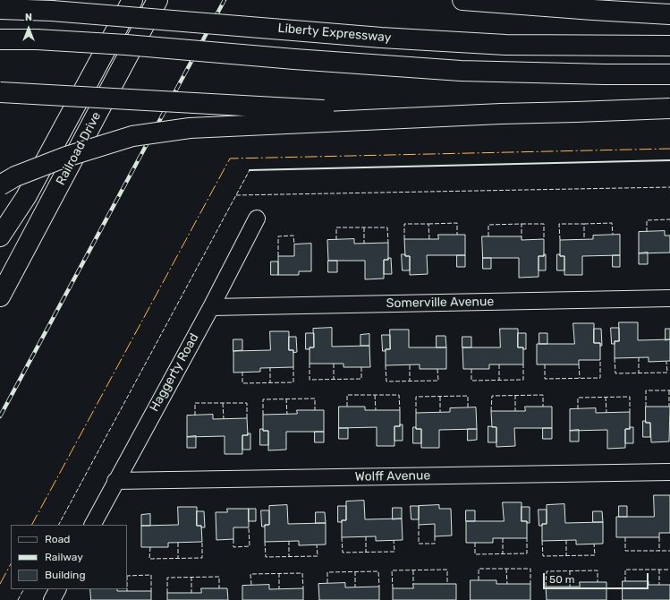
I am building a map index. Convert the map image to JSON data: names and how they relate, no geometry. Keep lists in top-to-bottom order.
{
  "streets": {
    "main road": ["Liberty Expressway", "Railroad Drive"],
    "street": ["Somerville Avenue", "Haggerty Road", "Wolff Avenue"]
  },
  "crossings": [
    ["Somerville Avenue", "Haggerty Road"],
    ["Haggerty Road", "Wolff Avenue"]
  ],
  "legend": ["Road", "Railway", "Building"],
  "scale_bar": "50 m",
  "north": "top"
}
